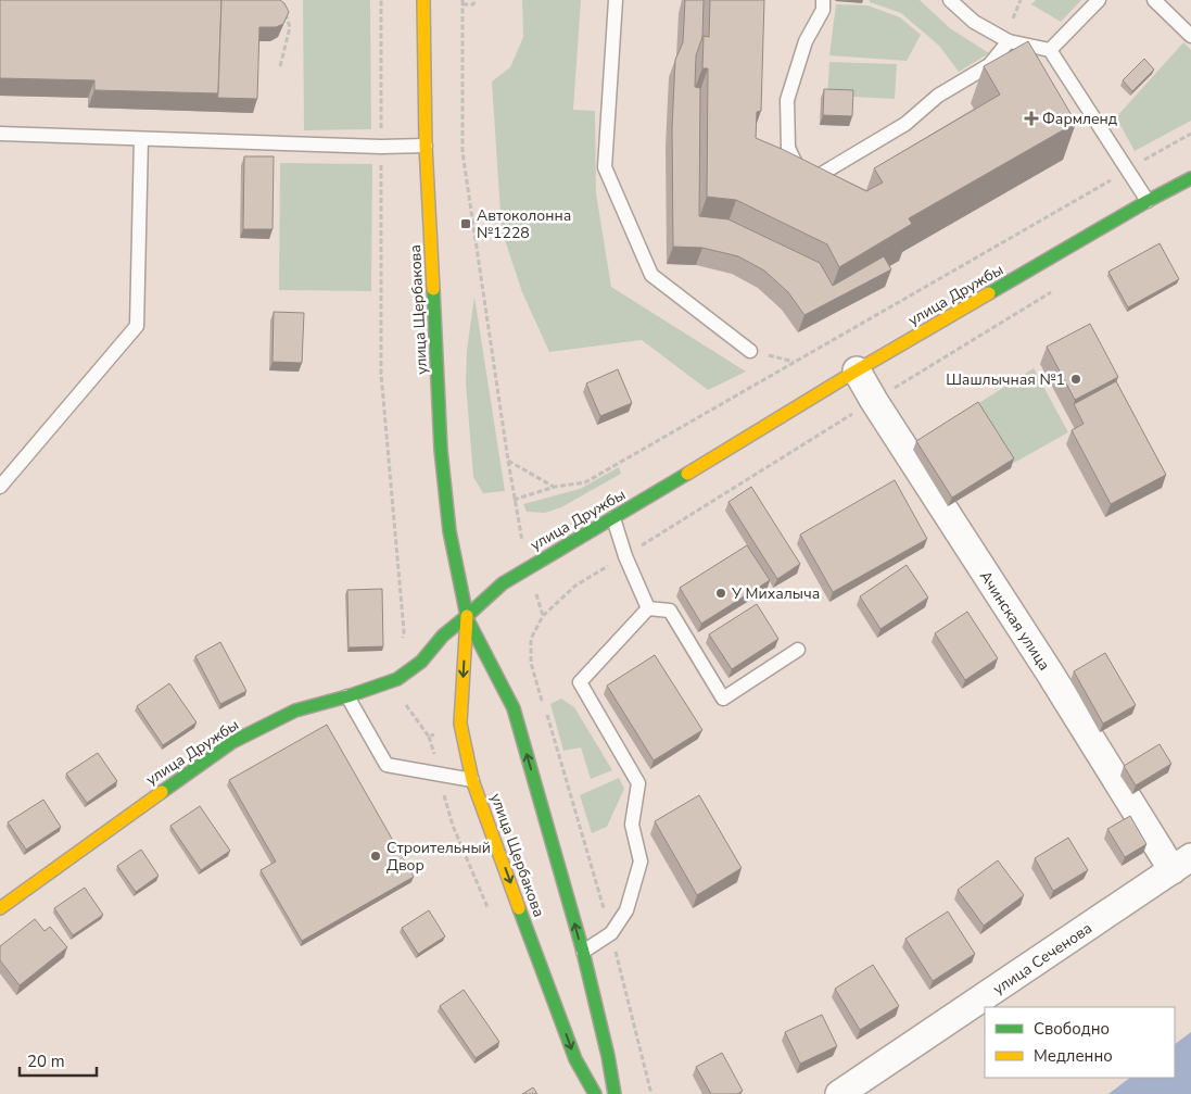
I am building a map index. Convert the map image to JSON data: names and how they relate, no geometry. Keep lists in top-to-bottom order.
{
  "streets": {
    "main road": ["улица Дружбы", "улица Щербакова"],
    "street": ["Ачинская улица", "улица Сеченова"]
  },
  "crossings": [
    ["улица Дружбы", "улица Щербакова"],
    ["улица Дружбы", "Ачинская улица"],
    ["Ачинская улица", "улица Сеченова"]
  ],
  "places": {
    "health": ["Фармленд"],
    "transit": ["Автоколонна №1228"],
    "other": ["Шашлычная №1", "У Михалыча", "Строительный Двор"]
  },
  "legend": ["Свободно", "Медленно"],
  "scale_bar": "20 m"
}
